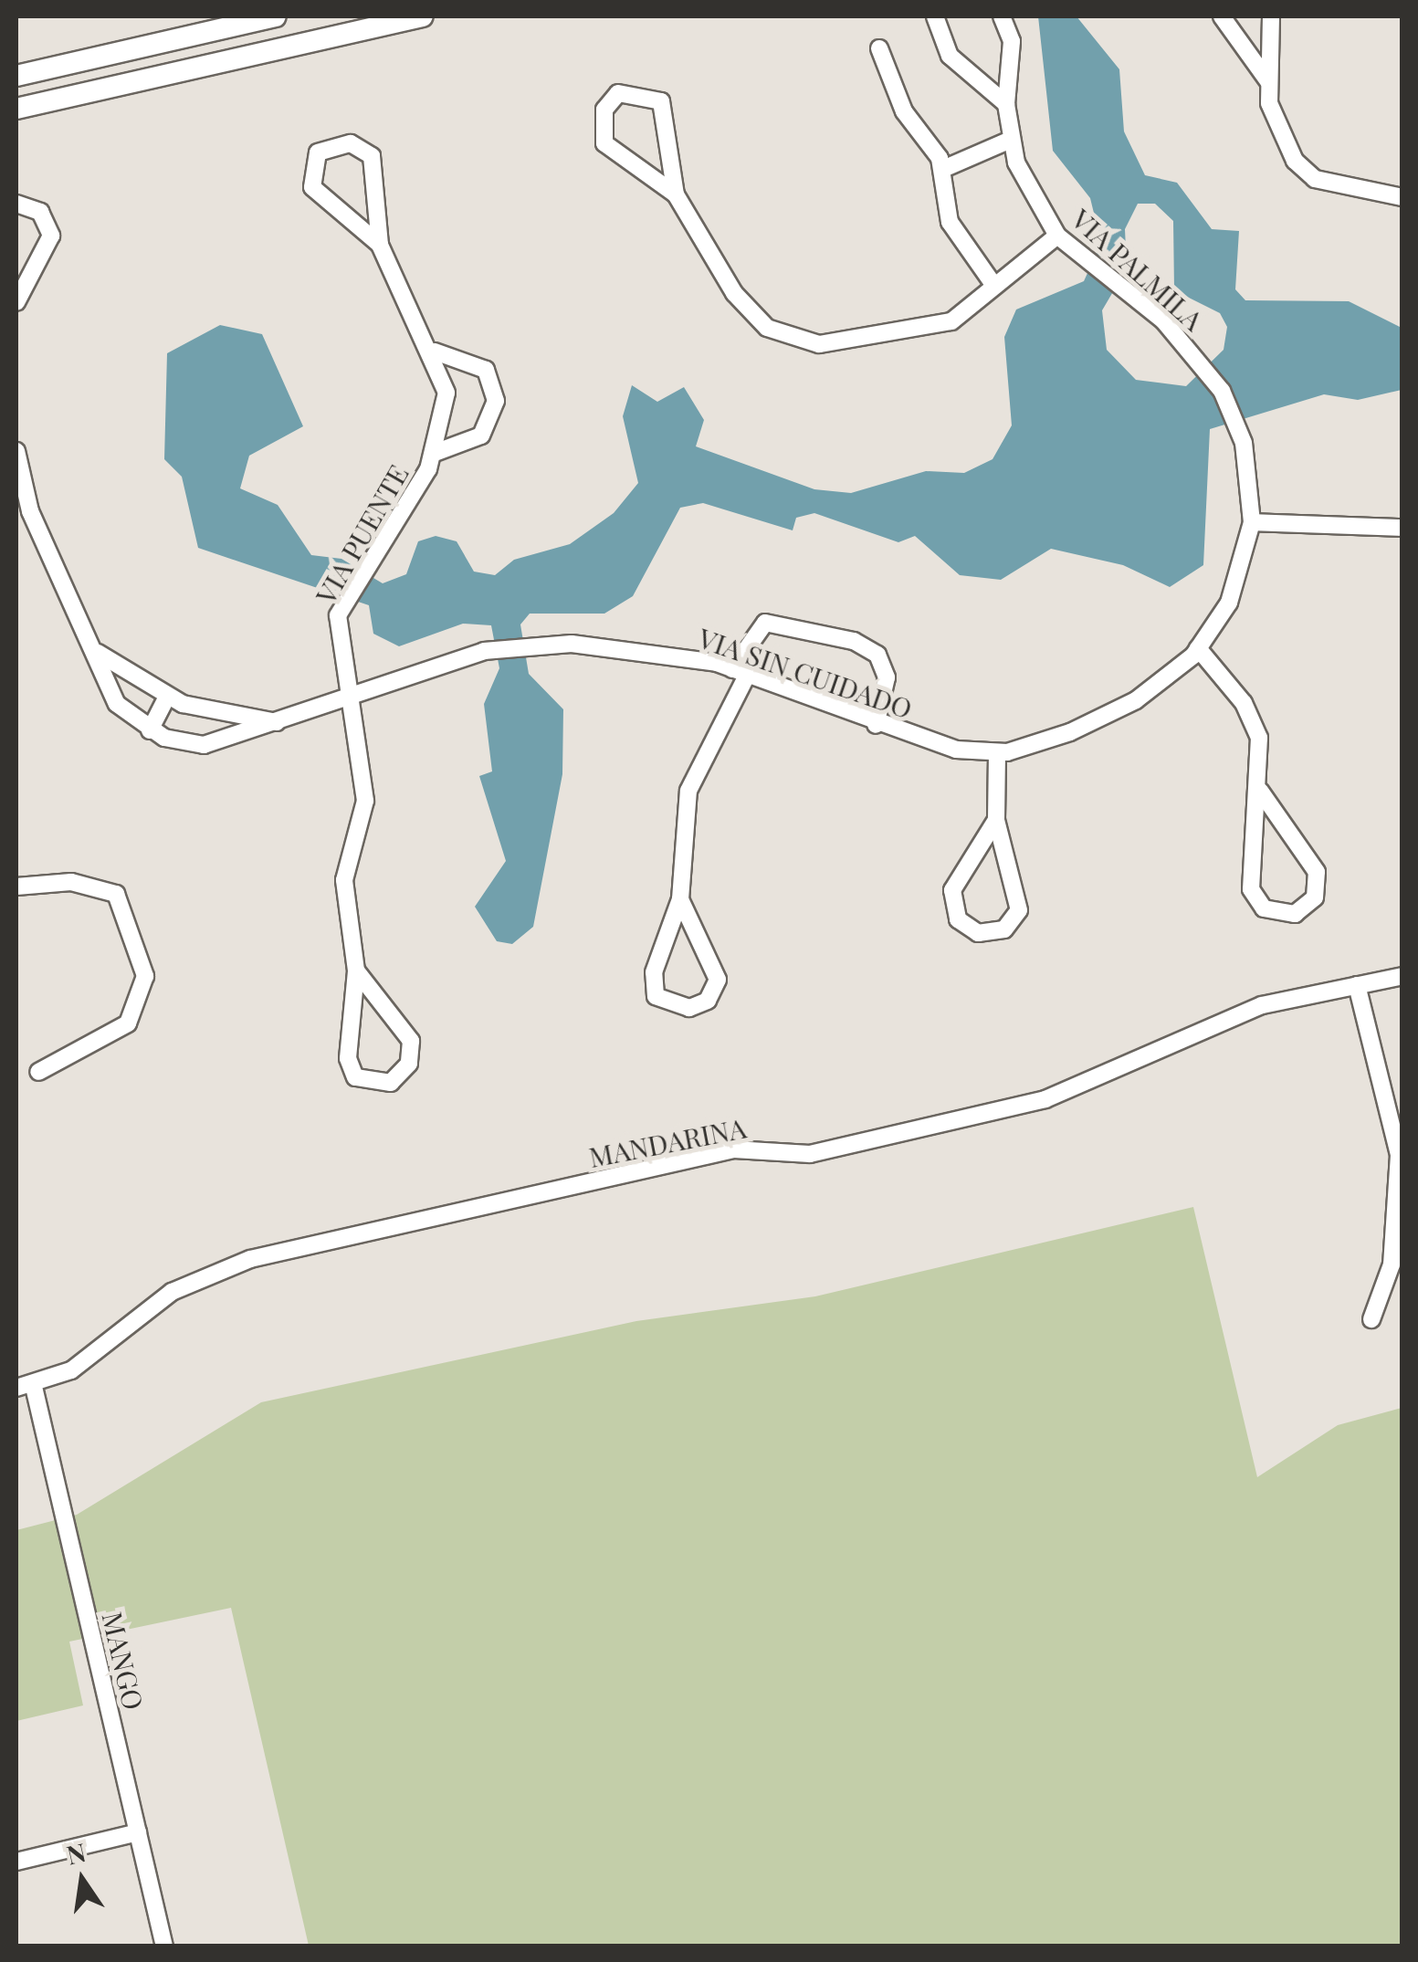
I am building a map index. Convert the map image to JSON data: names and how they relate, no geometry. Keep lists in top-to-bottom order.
{
  "streets": {
    "street": [
      "VIA PALMILA",
      "VIA PUENTE",
      "VIA SIN CUIDADO",
      "MANDARINA",
      "MANGO"
    ]
  },
  "crossings": [
    ["VIA PALMILA", "VIA SIN CUIDADO"],
    ["VIA PUENTE", "VIA SIN CUIDADO"],
    ["MANDARINA", "MANGO"]
  ],
  "north": "top"
}
